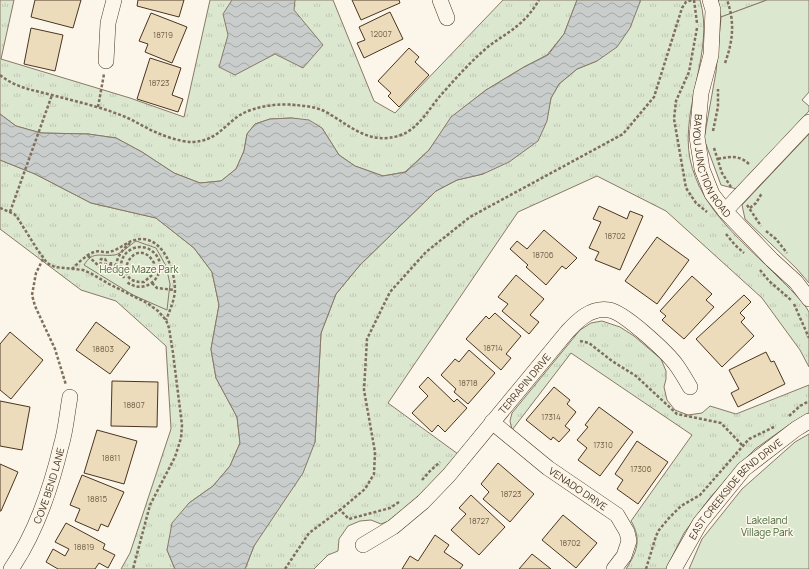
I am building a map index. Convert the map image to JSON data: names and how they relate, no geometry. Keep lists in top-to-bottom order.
{
  "streets": {
    "street": [
      "BAYOU JUNCTION ROAD",
      "TERRAPIN DRIVE",
      "COVE BEND LANE",
      "VENADO DRIVE",
      "EAST CREEKSIDE BEND DRIVE"
    ]
  },
  "crossings": [
    ["TERRAPIN DRIVE", "VENADO DRIVE"]
  ],
  "parks": ["Hedge Maze Park", "Lakeland Village Park"],
  "house_numbers": [
    "12007",
    "18719",
    "18723",
    "18702",
    "18706",
    "18714",
    "18803",
    "18718",
    "18807",
    "17314",
    "17310",
    "18811",
    "17306",
    "18723",
    "18815",
    "18727",
    "18702",
    "18819"
  ]
}
